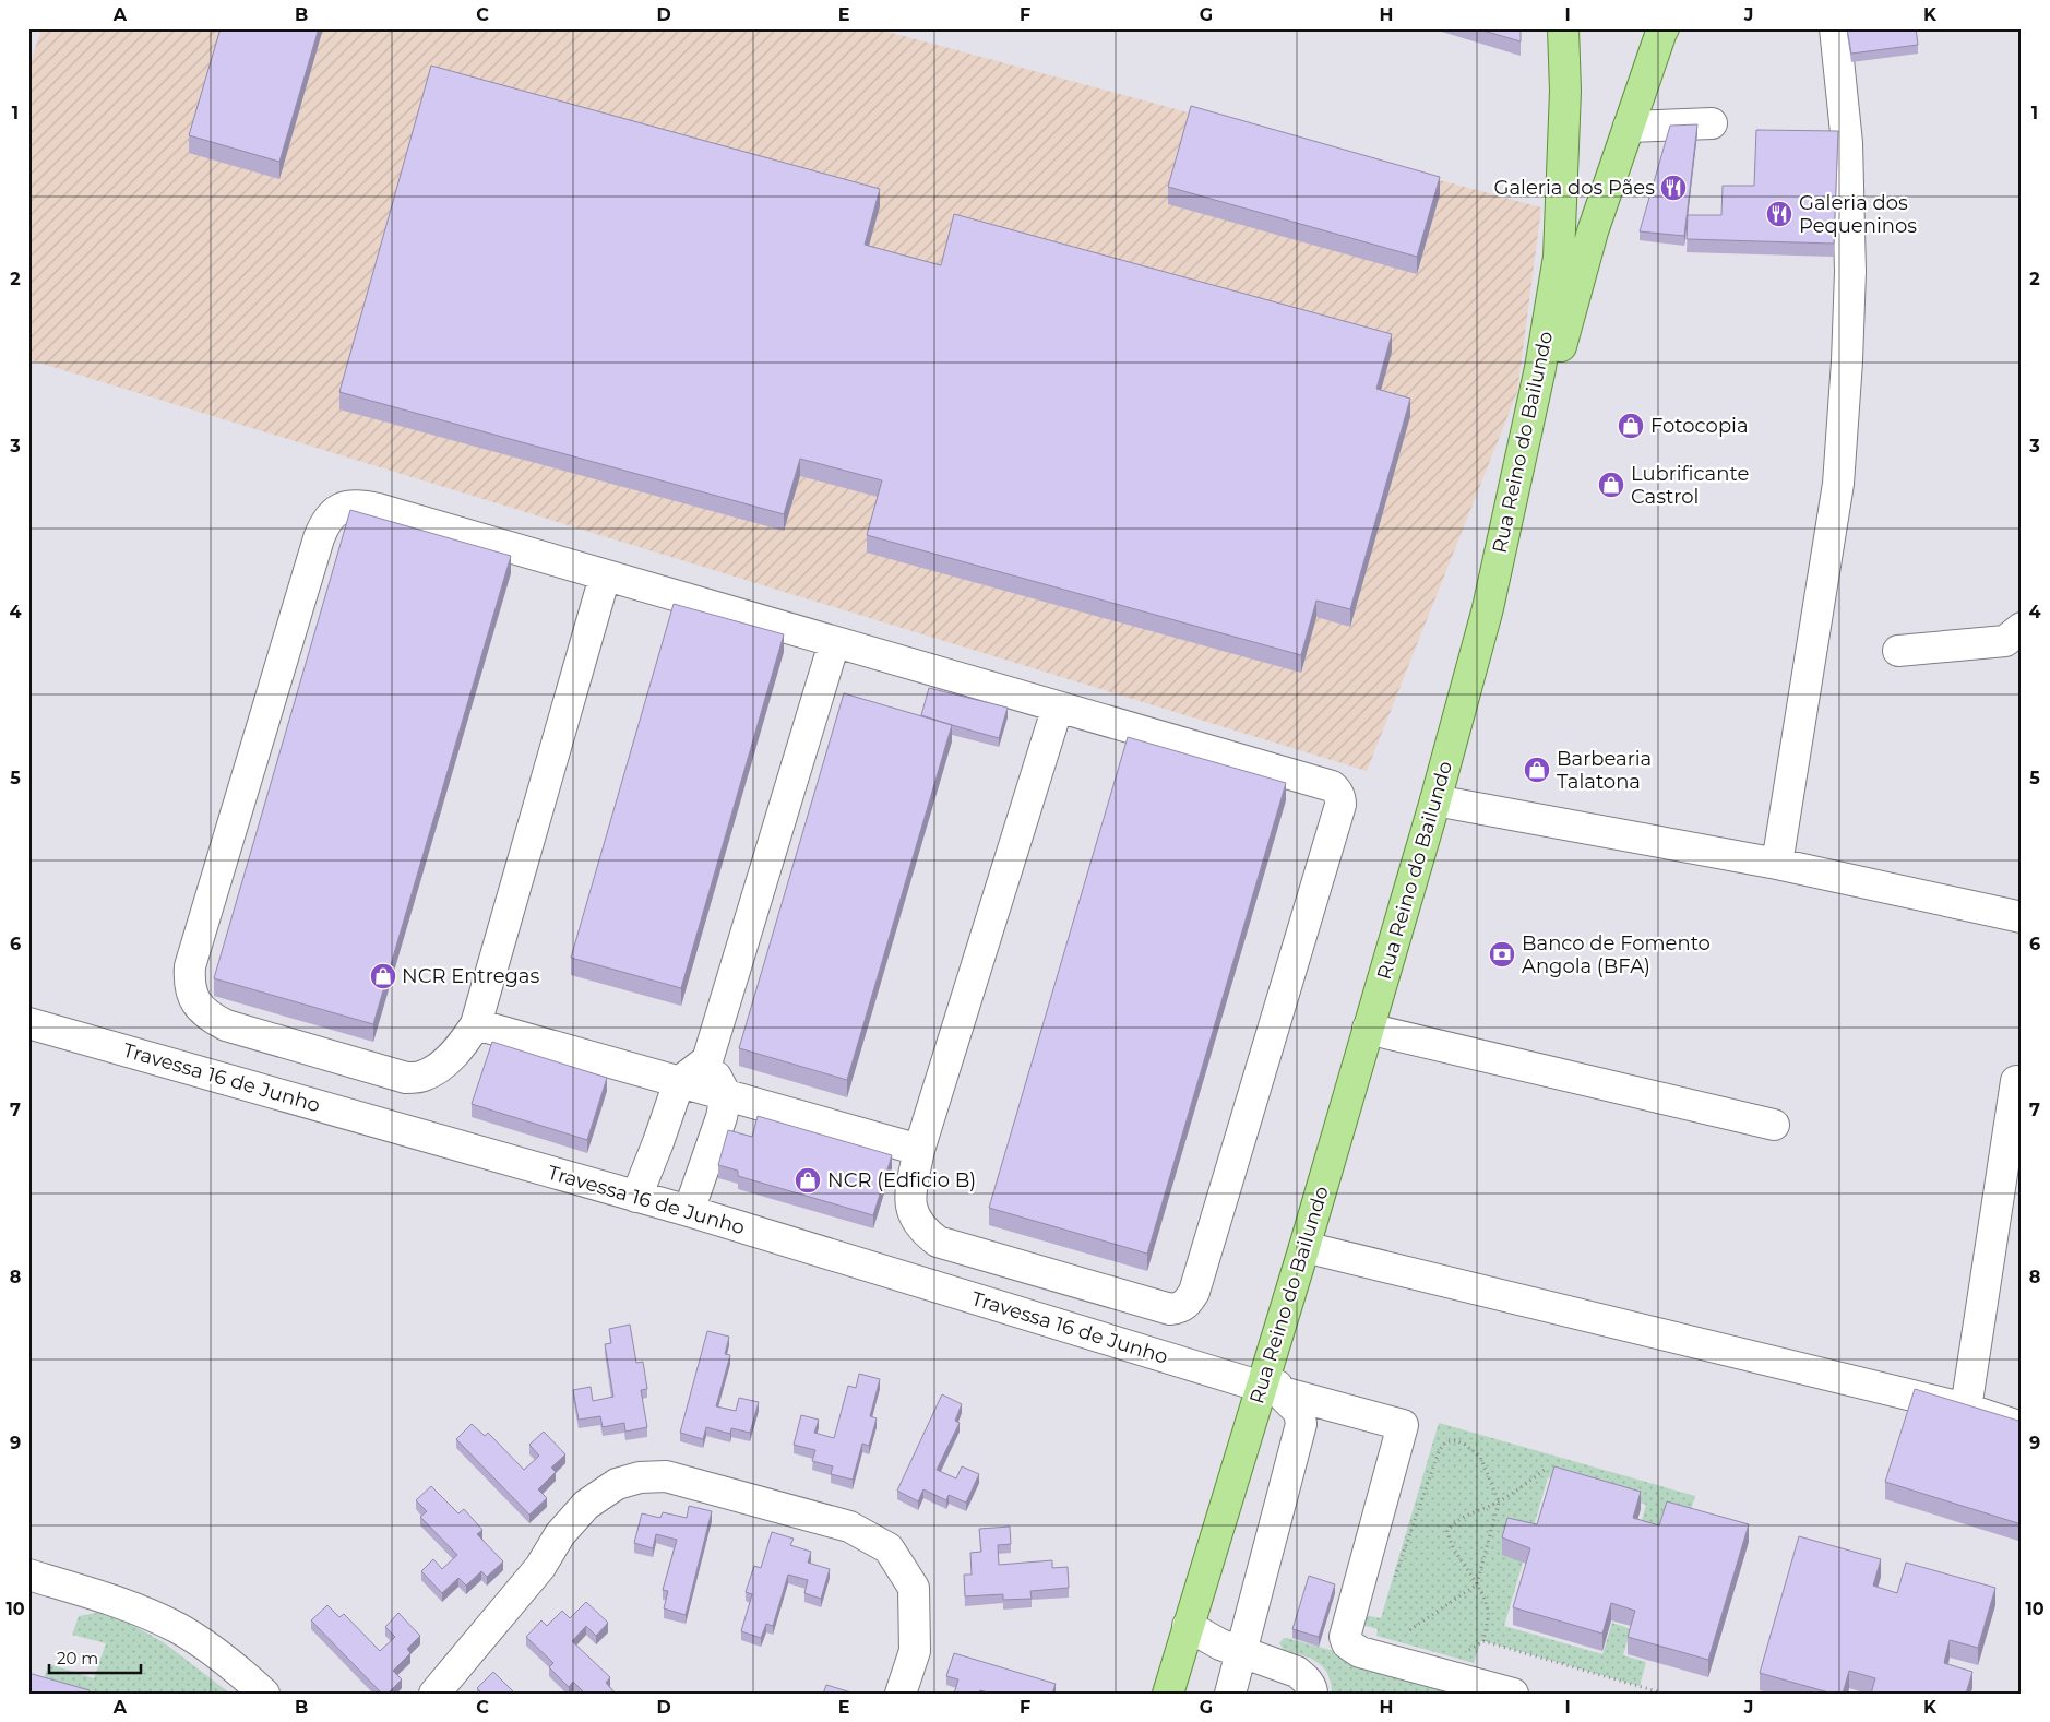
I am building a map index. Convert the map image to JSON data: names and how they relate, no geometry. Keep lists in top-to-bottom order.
{
  "streets": {
    "main road": ["Rua Reino do Bailundo"],
    "street": ["Travessa 16 de Junho"]
  },
  "crossings": [
    ["Rua Reino do Bailundo", "Travessa 16 de Junho"]
  ],
  "places": {
    "restaurant": ["Galeria dos Pães", "Galeria dos Pequeninos"],
    "shop": [
      "Fotocopia",
      "Lubrificante Castrol",
      "Barbearia Talatona",
      "NCR Entregas",
      "NCR (Edficio B)"
    ],
    "bank": ["Banco de Fomento Angola (BFA)"]
  },
  "scale_bar": "20 m",
  "grid": {
    "columns": [
      "A",
      "B",
      "C",
      "D",
      "E",
      "F",
      "G",
      "H",
      "I",
      "J",
      "K"
    ],
    "rows": [
      "1",
      "2",
      "3",
      "4",
      "5",
      "6",
      "7",
      "8",
      "9",
      "10"
    ]
  }
}
